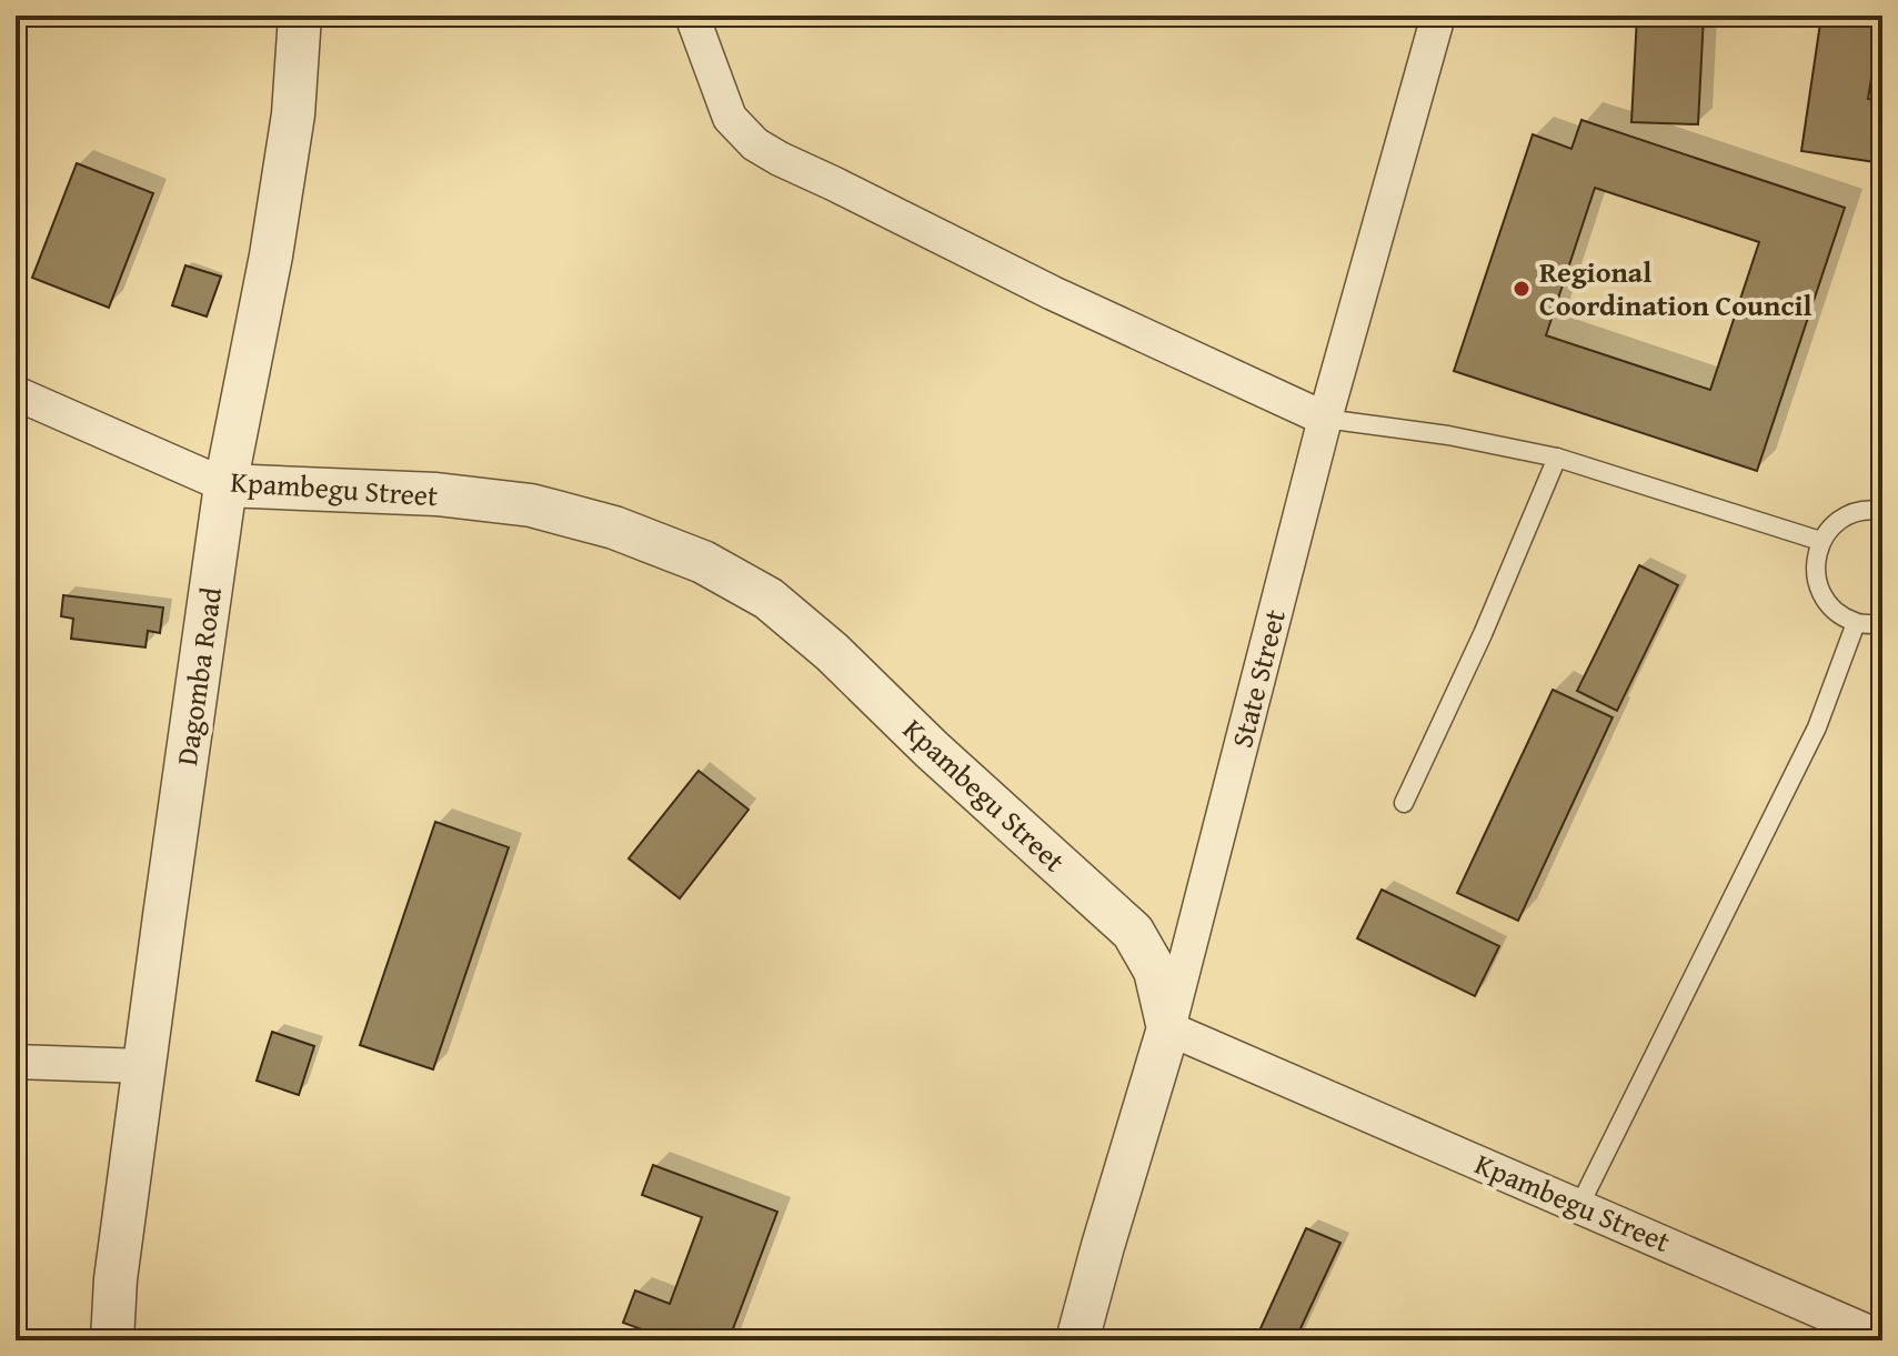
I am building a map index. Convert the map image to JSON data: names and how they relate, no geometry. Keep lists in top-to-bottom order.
{
  "streets": {
    "street": ["Kpambegu Street", "Dagomba Road", "State Street"]
  },
  "crossings": [
    ["Kpambegu Street", "Dagomba Road"],
    ["Kpambegu Street", "State Street"]
  ],
  "places": ["Regional Coordination Council"]
}
